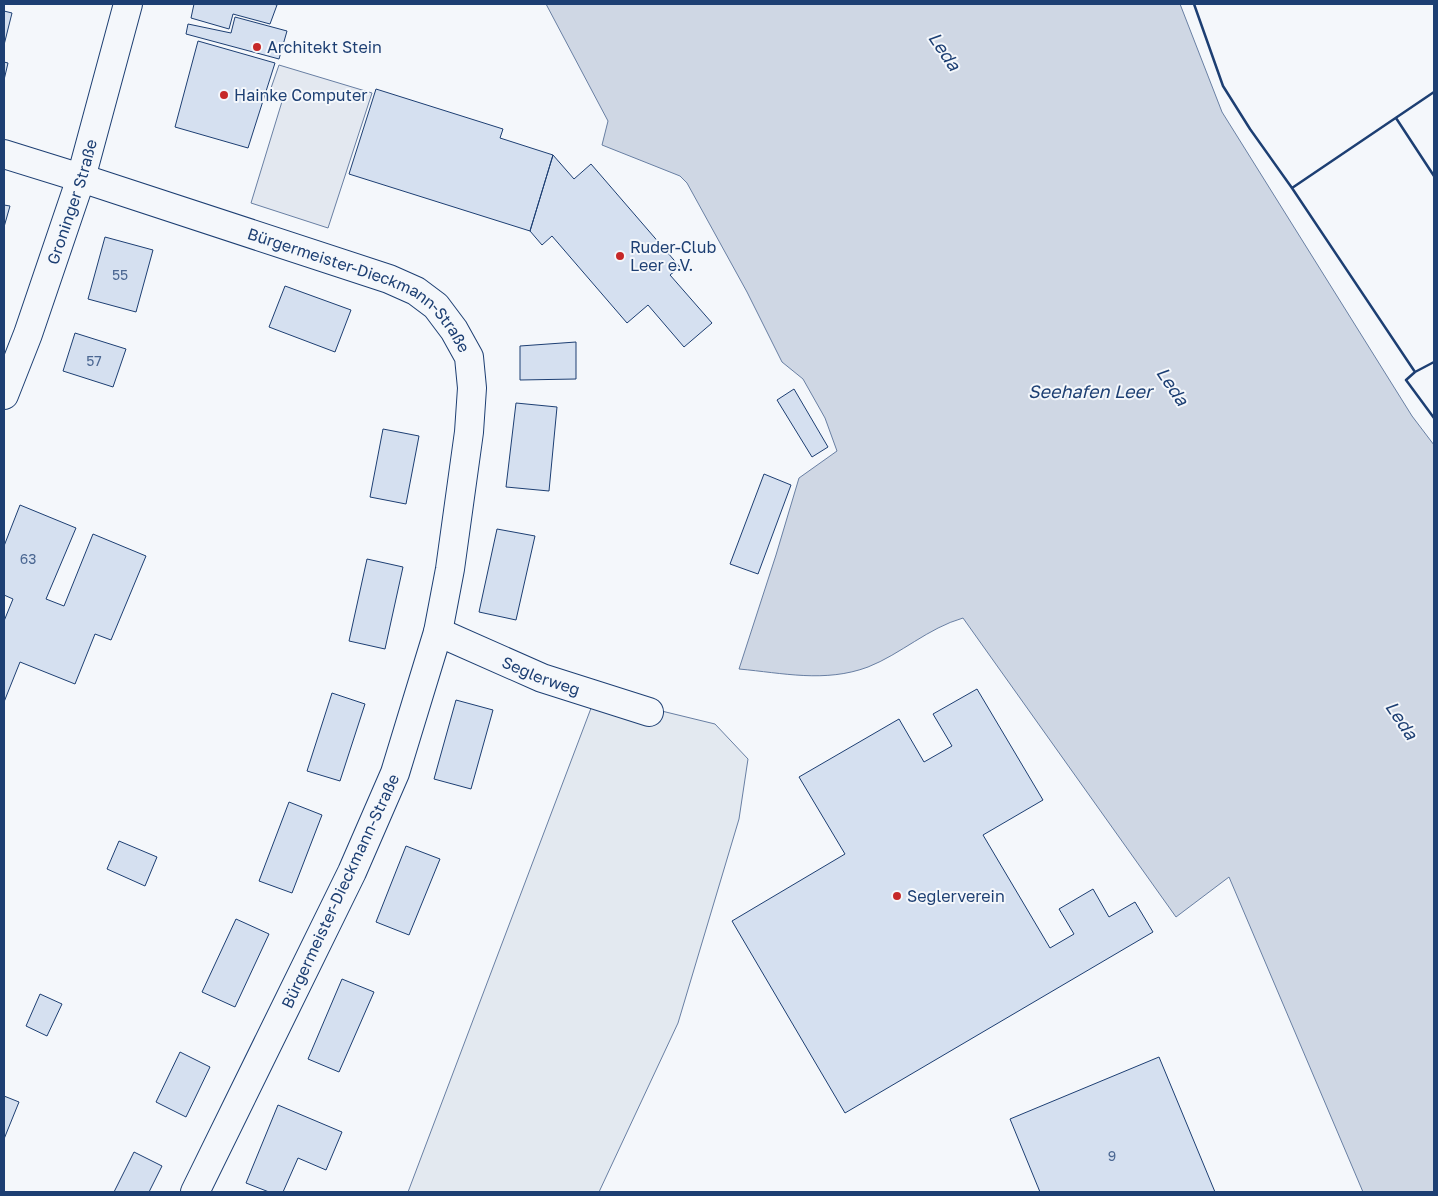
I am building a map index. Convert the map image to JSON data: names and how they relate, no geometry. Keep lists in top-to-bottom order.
{
  "streets": {
    "street": ["Groninger Straße", "Bürgermeister-Dieckmann-Straße", "Seglerweg"]
  },
  "crossings": [
    ["Groninger Straße", "Bürgermeister-Dieckmann-Straße"],
    ["Bürgermeister-Dieckmann-Straße", "Seglerweg"]
  ],
  "water": ["Leda", "Seehafen Leer"],
  "places": [
    "Architekt Stein",
    "Hainke Computer",
    "Ruder-Club Leer e.V.",
    "Seglerverein"
  ],
  "house_numbers": [
    "55",
    "57",
    "63",
    "9"
  ]
}
